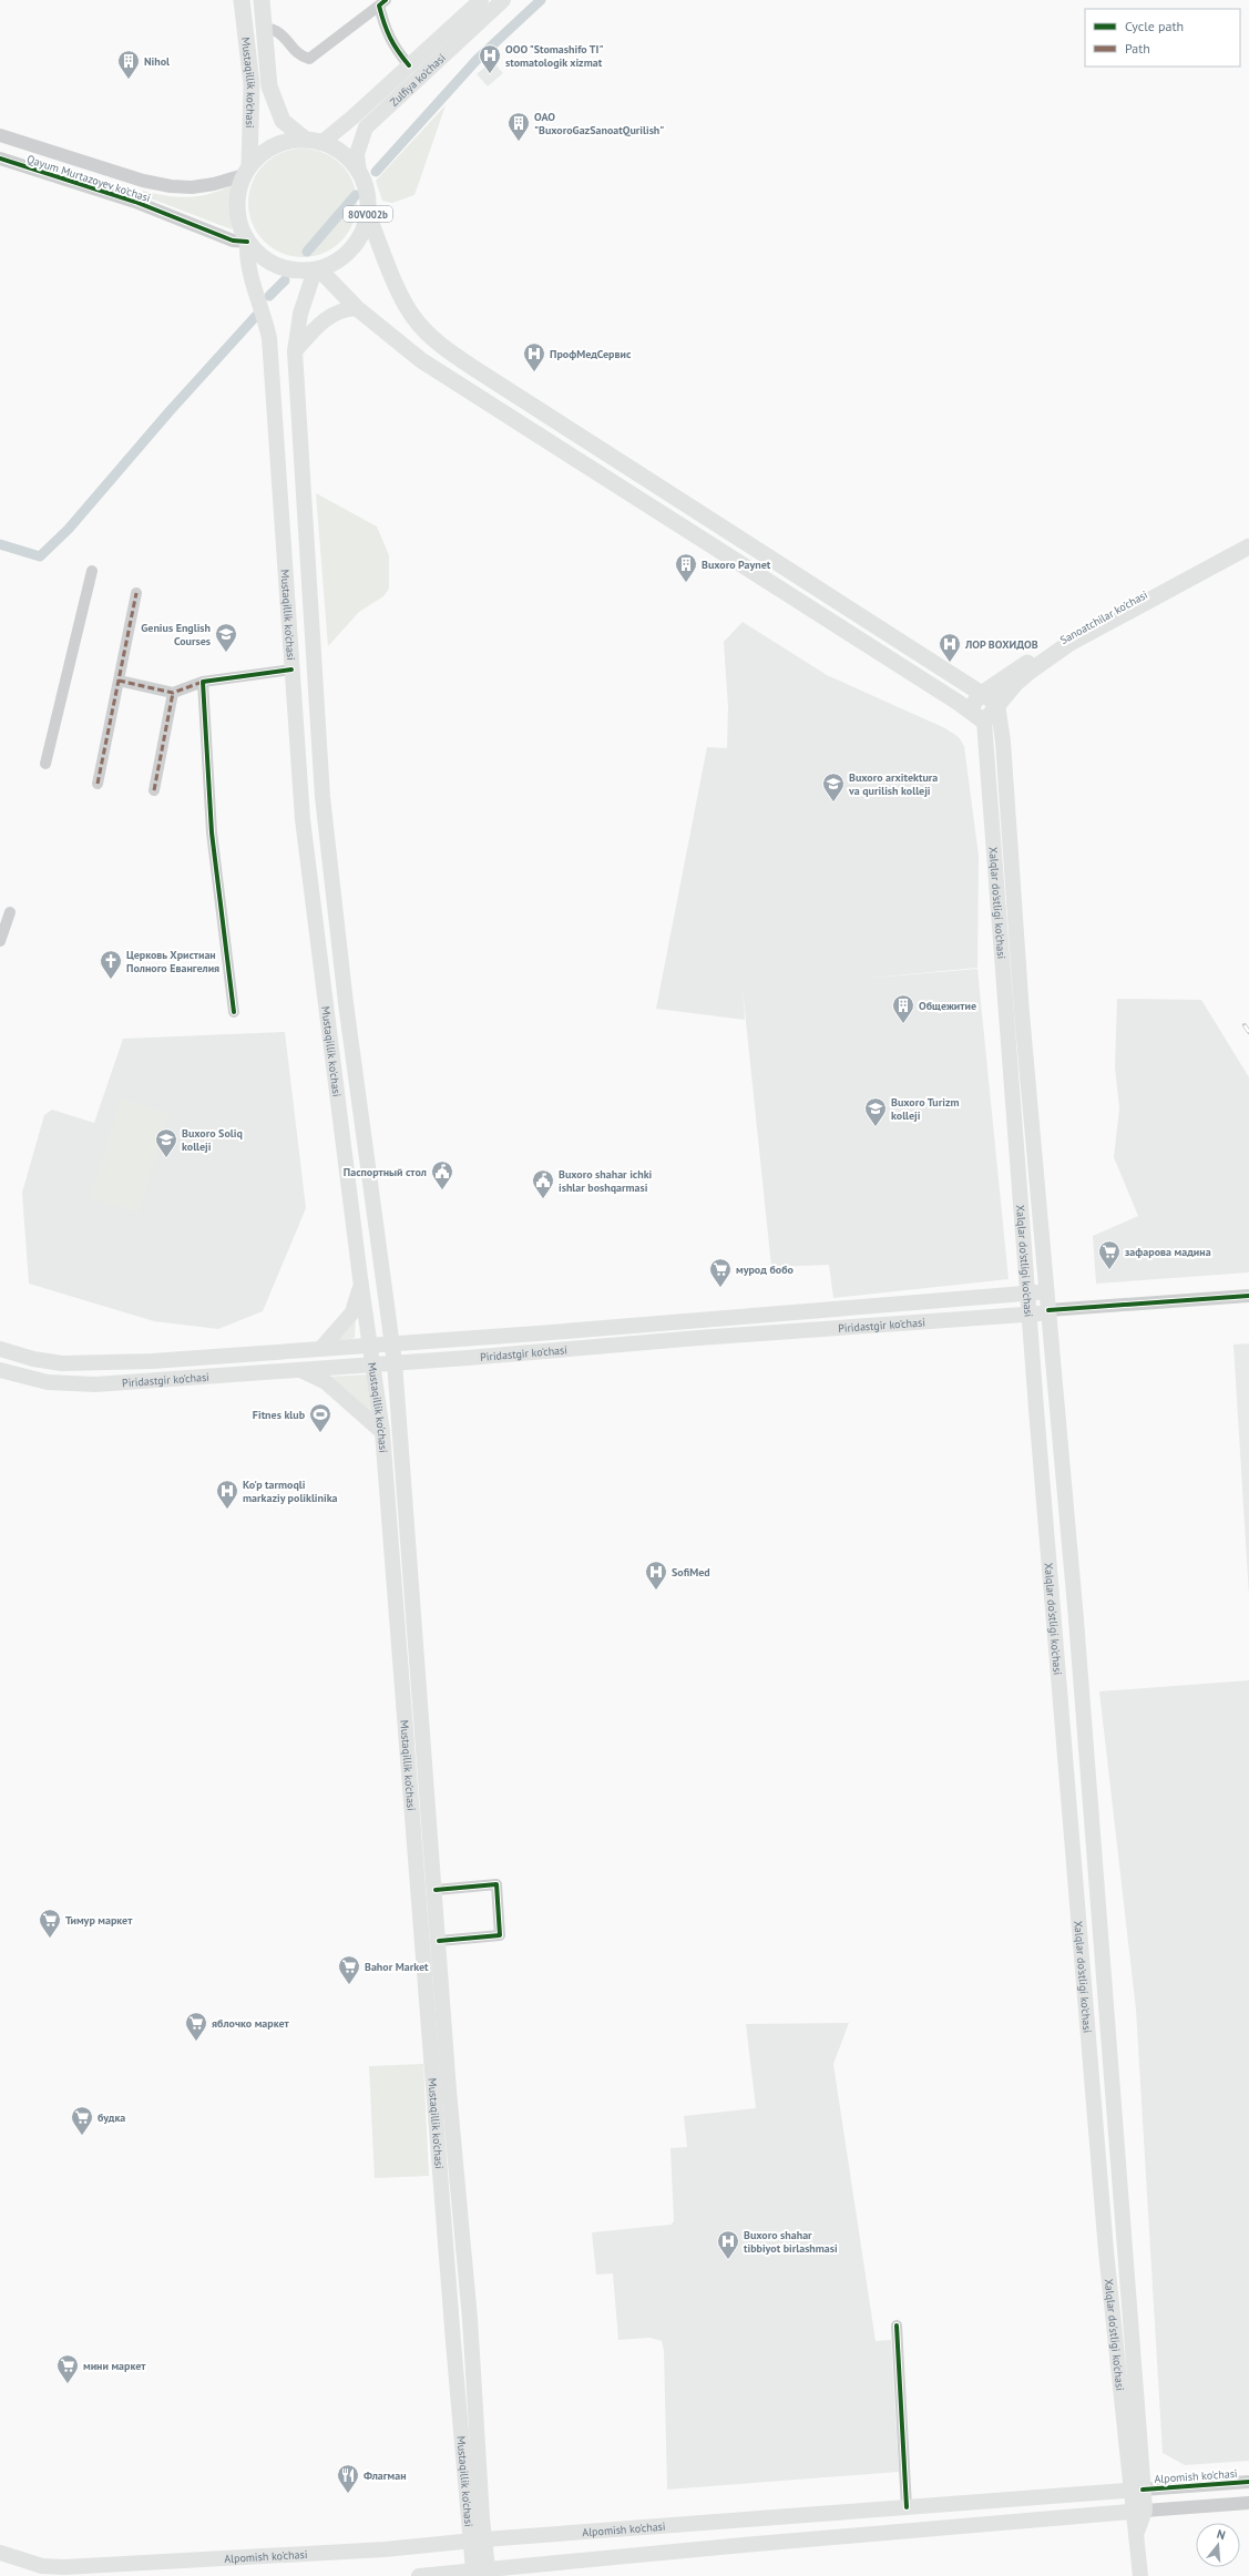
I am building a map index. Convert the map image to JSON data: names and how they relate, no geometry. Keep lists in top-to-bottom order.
{
  "streets": {
    "main road": [
      "Zulfiya ko'chasi",
      "Mustaqillik ko'chasi",
      "80V002b",
      "Sanoatchilar ko'chasi",
      "Xalqlar do'stligi ko'chasi",
      "Piridastgir ko'chasi",
      "Alpomish ko'chasi"
    ],
    "street": ["Qayum Murtazoyev ko'chasi"]
  },
  "crossings": [
    ["Zulfiya ko'chasi", "Mustaqillik ko'chasi"],
    ["Zulfiya ko'chasi", "Qayum Murtazoyev ko'chasi"],
    ["Zulfiya ko'chasi", "80V002b"],
    ["Mustaqillik ko'chasi", "Qayum Murtazoyev ko'chasi"],
    ["Mustaqillik ko'chasi", "80V002b"],
    ["Mustaqillik ko'chasi", "Piridastgir ko'chasi"],
    ["Mustaqillik ko'chasi", "Alpomish ko'chasi"],
    ["Qayum Murtazoyev ko'chasi", "80V002b"],
    ["Sanoatchilar ko'chasi", "Xalqlar do'stligi ko'chasi"],
    ["Xalqlar do'stligi ko'chasi", "Piridastgir ko'chasi"],
    ["Xalqlar do'stligi ko'chasi", "Alpomish ko'chasi"]
  ],
  "places": {
    "hospital": [
      "OOO \"Stomashifo TI\" stomatologik xizmat",
      "ПрофМедСервис",
      "ЛОР ВОХИДОВ",
      "Ko'p tarmoqli markaziy poliklinika",
      "SofiMed",
      "Buxoro shahar tibbiyot birlashmasi"
    ],
    "building": [
      "Nihol",
      "ОАО \"BuxoroGazSanoatQurilish\"",
      "Buxoro Paynet",
      "Общежитие"
    ],
    "school or university": [
      "Genius English Courses",
      "Buxoro arxitektura va qurilish kolleji",
      "Buxoro Turizm kolleji",
      "Buxoro Soliq kolleji"
    ],
    "church": ["Церковь Христиан Полного Евангелия"],
    "public building": ["Паспортный стол", "Buxoro shahar ichki ishlar boshqarmasi"],
    "supermarket": [
      "зафарова мадина",
      "мурод бобо",
      "Тимур маркет",
      "Bahor Market",
      "яблочко маркет",
      "будка",
      "мини маркет"
    ],
    "sports": ["Fitnes klub"],
    "restaurant": ["Флагман"]
  },
  "legend": ["Cycle path", "Path"],
  "north": "top"
}
